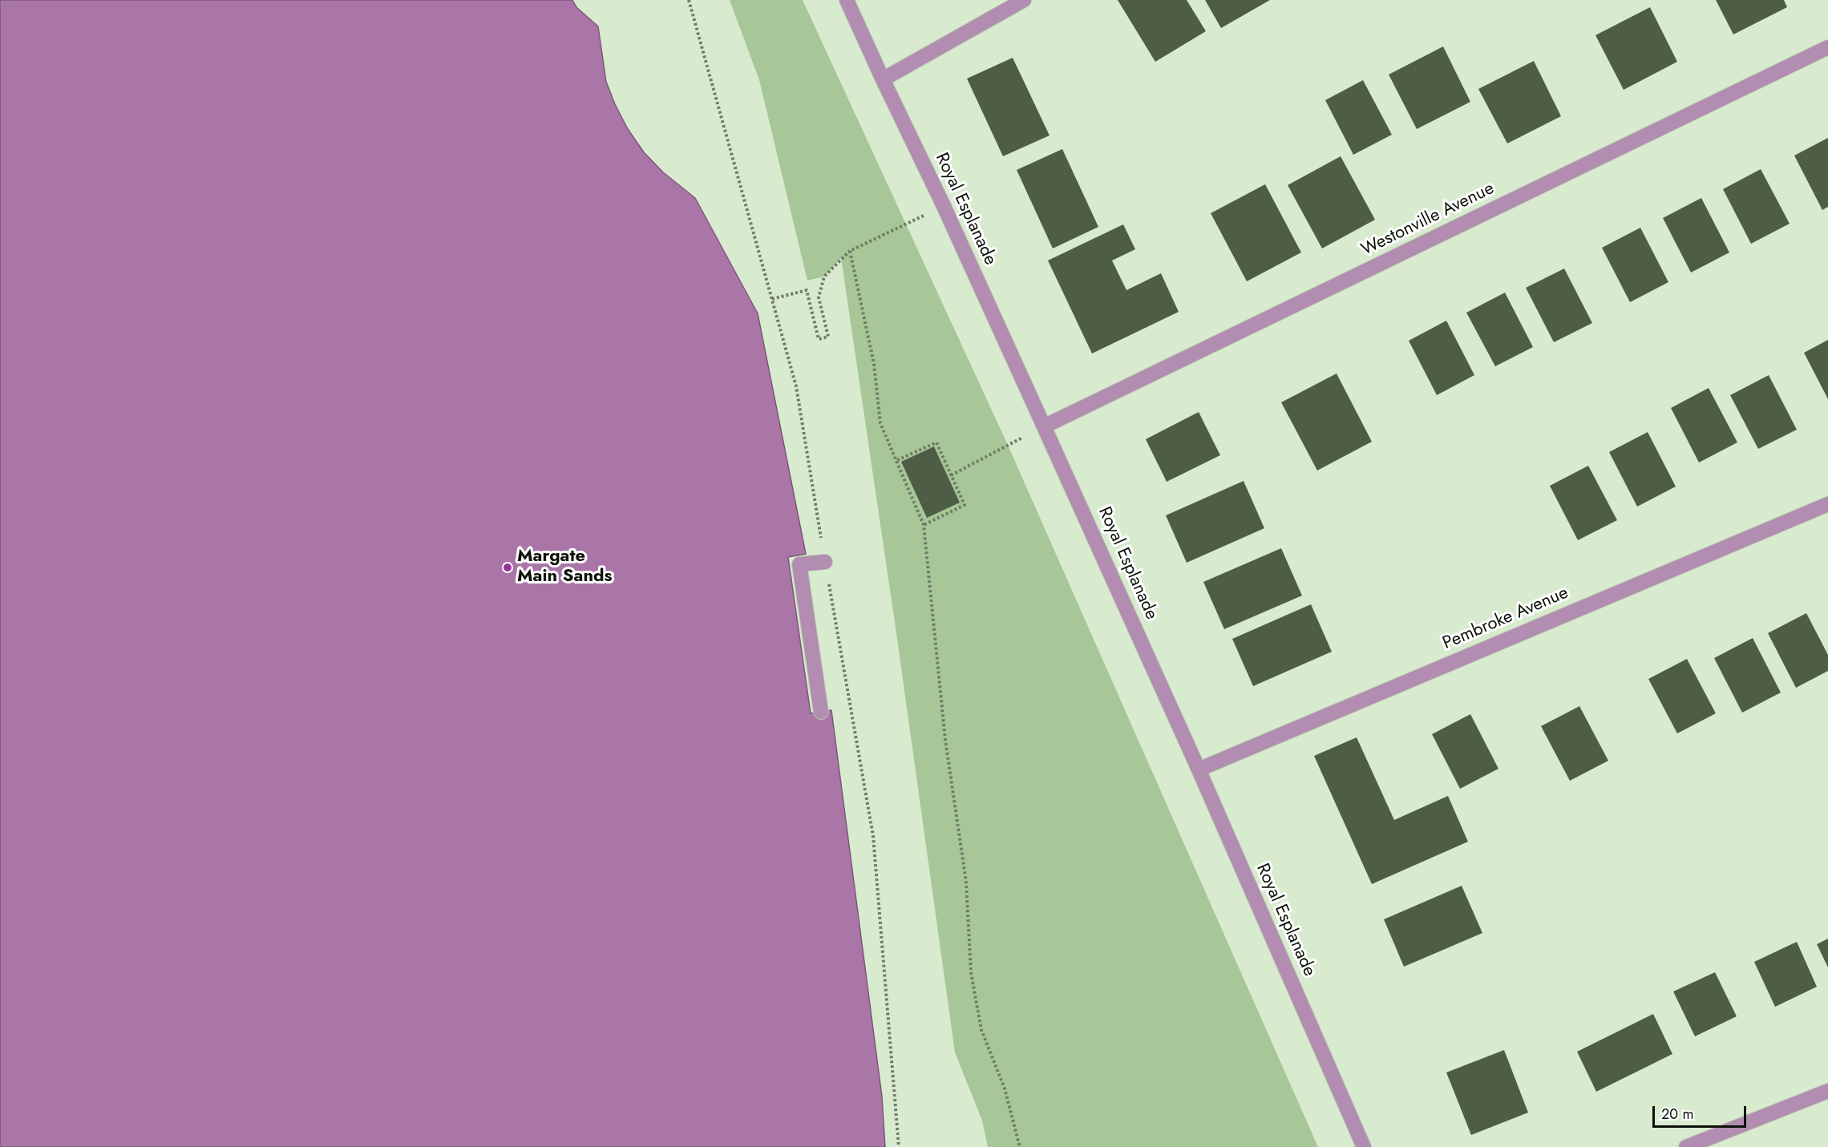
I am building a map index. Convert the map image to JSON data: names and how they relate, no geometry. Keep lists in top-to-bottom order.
{
  "streets": {
    "street": ["Royal Esplanade", "Westonville Avenue", "Pembroke Avenue"]
  },
  "crossings": [
    ["Royal Esplanade", "Westonville Avenue"],
    ["Royal Esplanade", "Pembroke Avenue"]
  ],
  "places": ["Margate Main Sands"],
  "scale_bar": "20 m"
}
